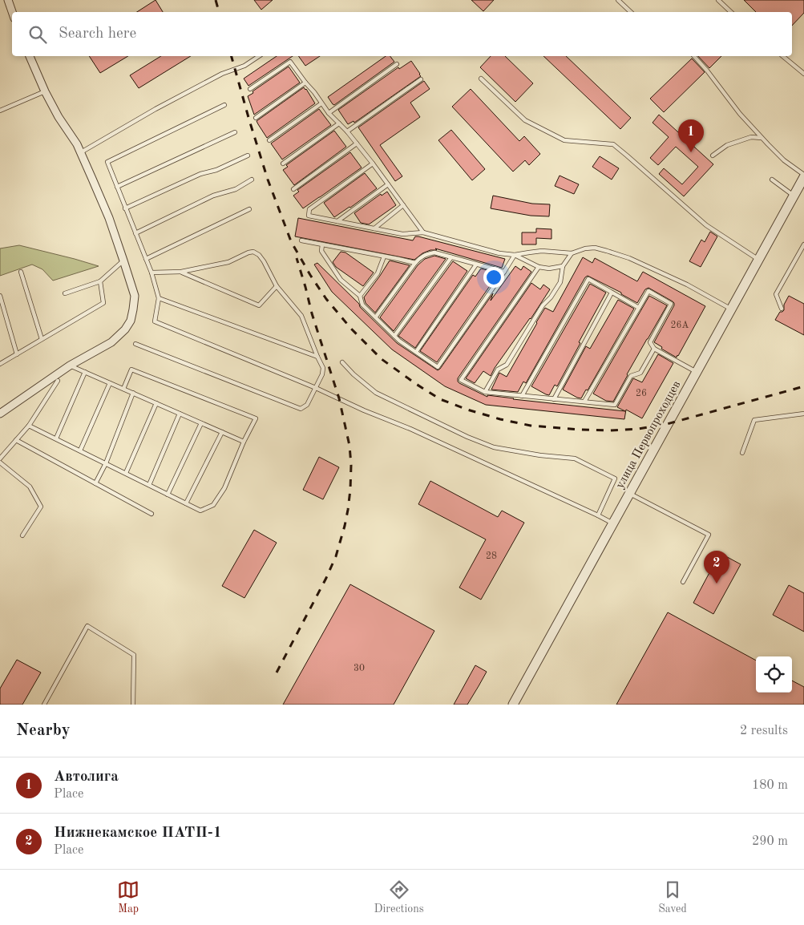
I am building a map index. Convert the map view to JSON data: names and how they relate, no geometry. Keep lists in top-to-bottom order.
{
  "streets": {
    "street": ["улица Первопроходцев"]
  },
  "house_numbers": [
    "26А",
    "26",
    "28",
    "30"
  ],
  "page": {
    "search": "Search here",
    "pins": ["1", "2"],
    "heading": ["Nearby", "2 results"],
    "list": [
      {
        "mark": "1",
        "name": "Автолига",
        "note": "Place",
        "value": "180 m"
      },
      {
        "mark": "2",
        "name": "Нижнекамское ПАТП-1",
        "note": "Place",
        "value": "290 m"
      }
    ],
    "nav": ["Map", "Directions", "Saved"]
  }
}
